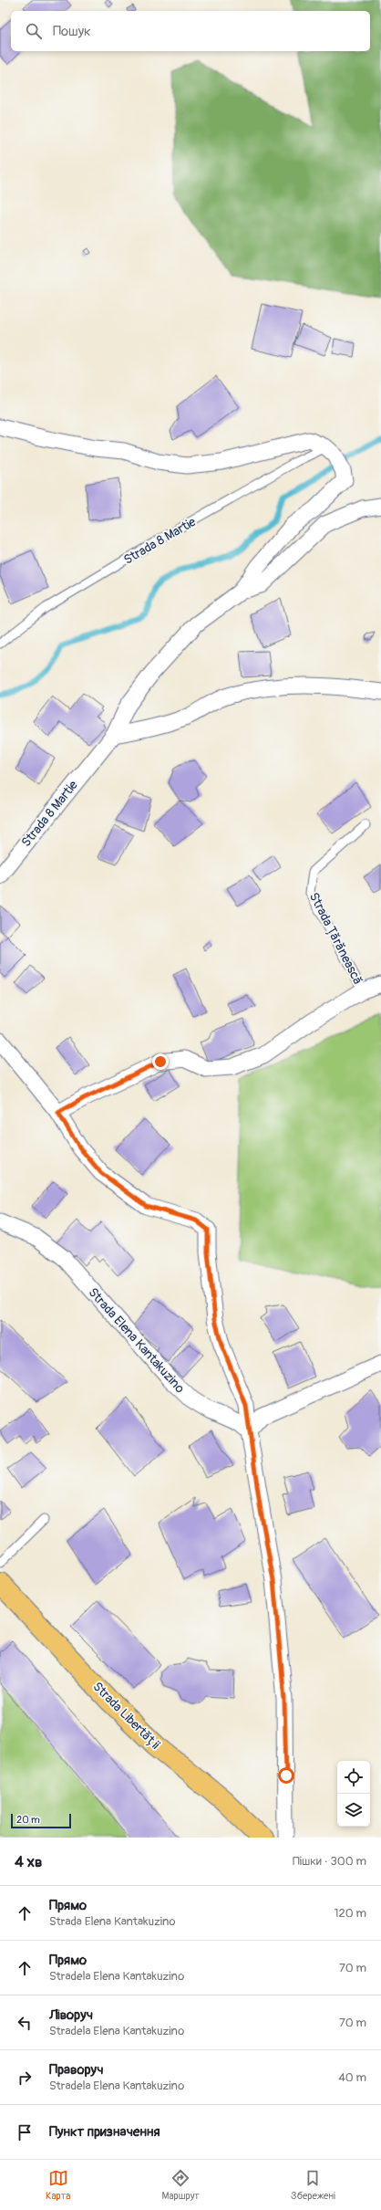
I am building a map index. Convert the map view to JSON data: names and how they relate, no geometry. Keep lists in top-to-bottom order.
{
  "streets": {
    "main road": ["Strada Libertății"],
    "street": ["Strada 8 Martie", "Strada Țărănească", "Strada Elena Kantakuzino"]
  },
  "scale_bar": "20 m",
  "page": {
    "search": "Пошук",
    "scale": "20 m",
    "heading": ["4 хв", "Пішки · 300 m"],
    "list": [
      ["Прямо", "Strada Elena Kantakuzino", "120 m"],
      ["Прямо", "Stradela Elena Kantakuzino", "70 m"],
      ["Ліворуч", "Stradela Elena Kantakuzino", "70 m"],
      ["Праворуч", "Stradela Elena Kantakuzino", "40 m"],
      "Пункт призначення"
    ],
    "nav": ["Карта", "Маршрут", "Збережені"]
  }
}
